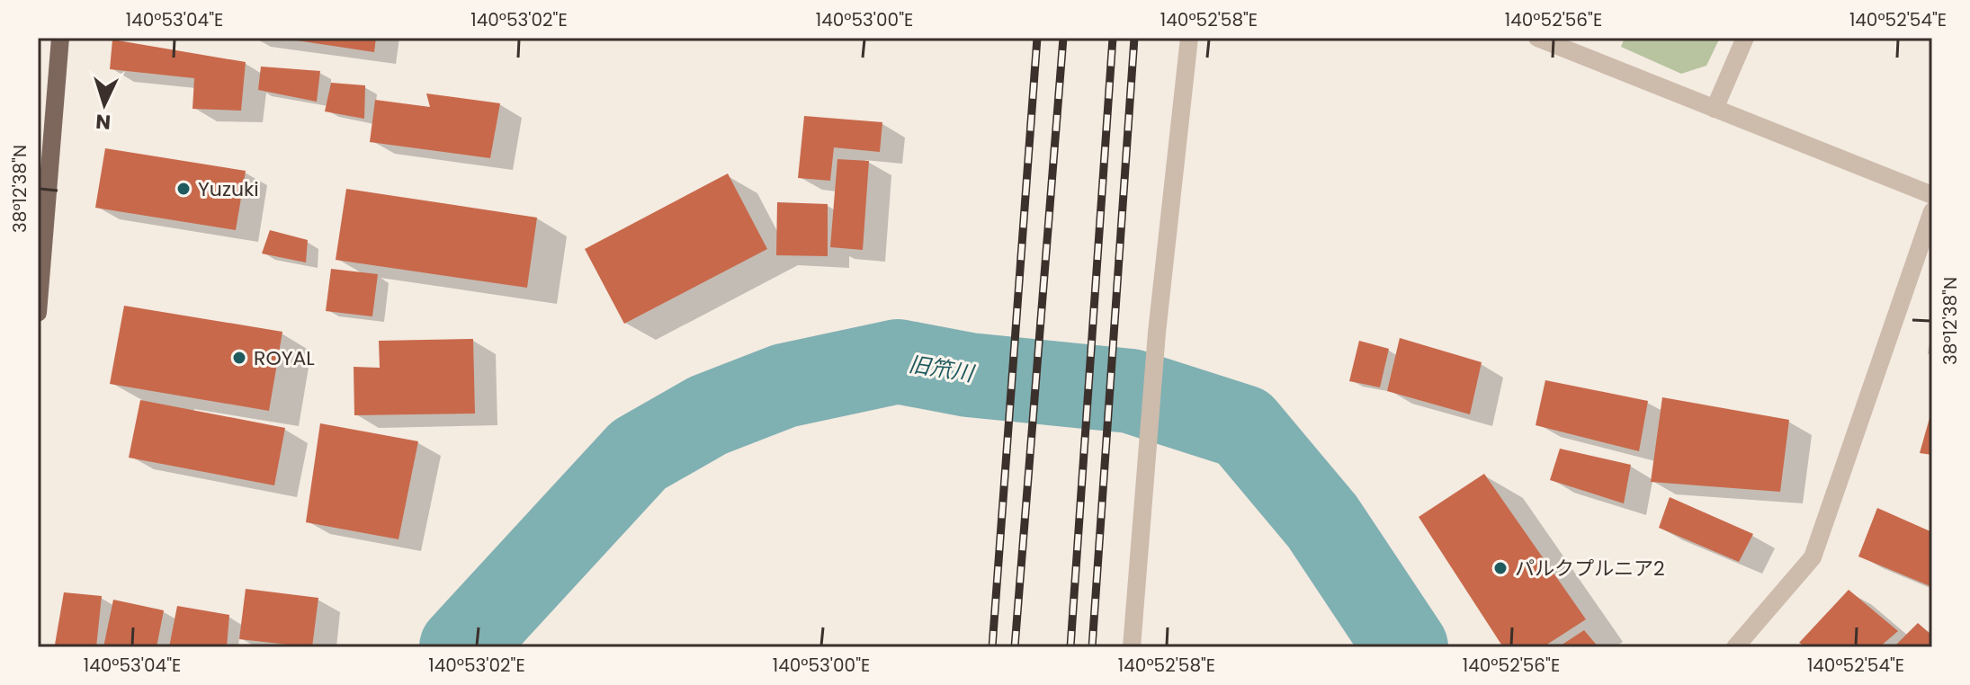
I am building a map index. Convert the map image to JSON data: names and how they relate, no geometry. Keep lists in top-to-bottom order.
{
  "water": ["旧笊川"],
  "places": ["Yuzuki", "ROYAL", "パルクプルニア2"],
  "north": "bottom",
  "coordinates": [
    "140°53'04\"E",
    "140°53'02\"E",
    "140°53'00\"E",
    "140°52'58\"E",
    "140°52'56\"E",
    "140°52'54\"E",
    "38°12'38\"N"
  ]
}
